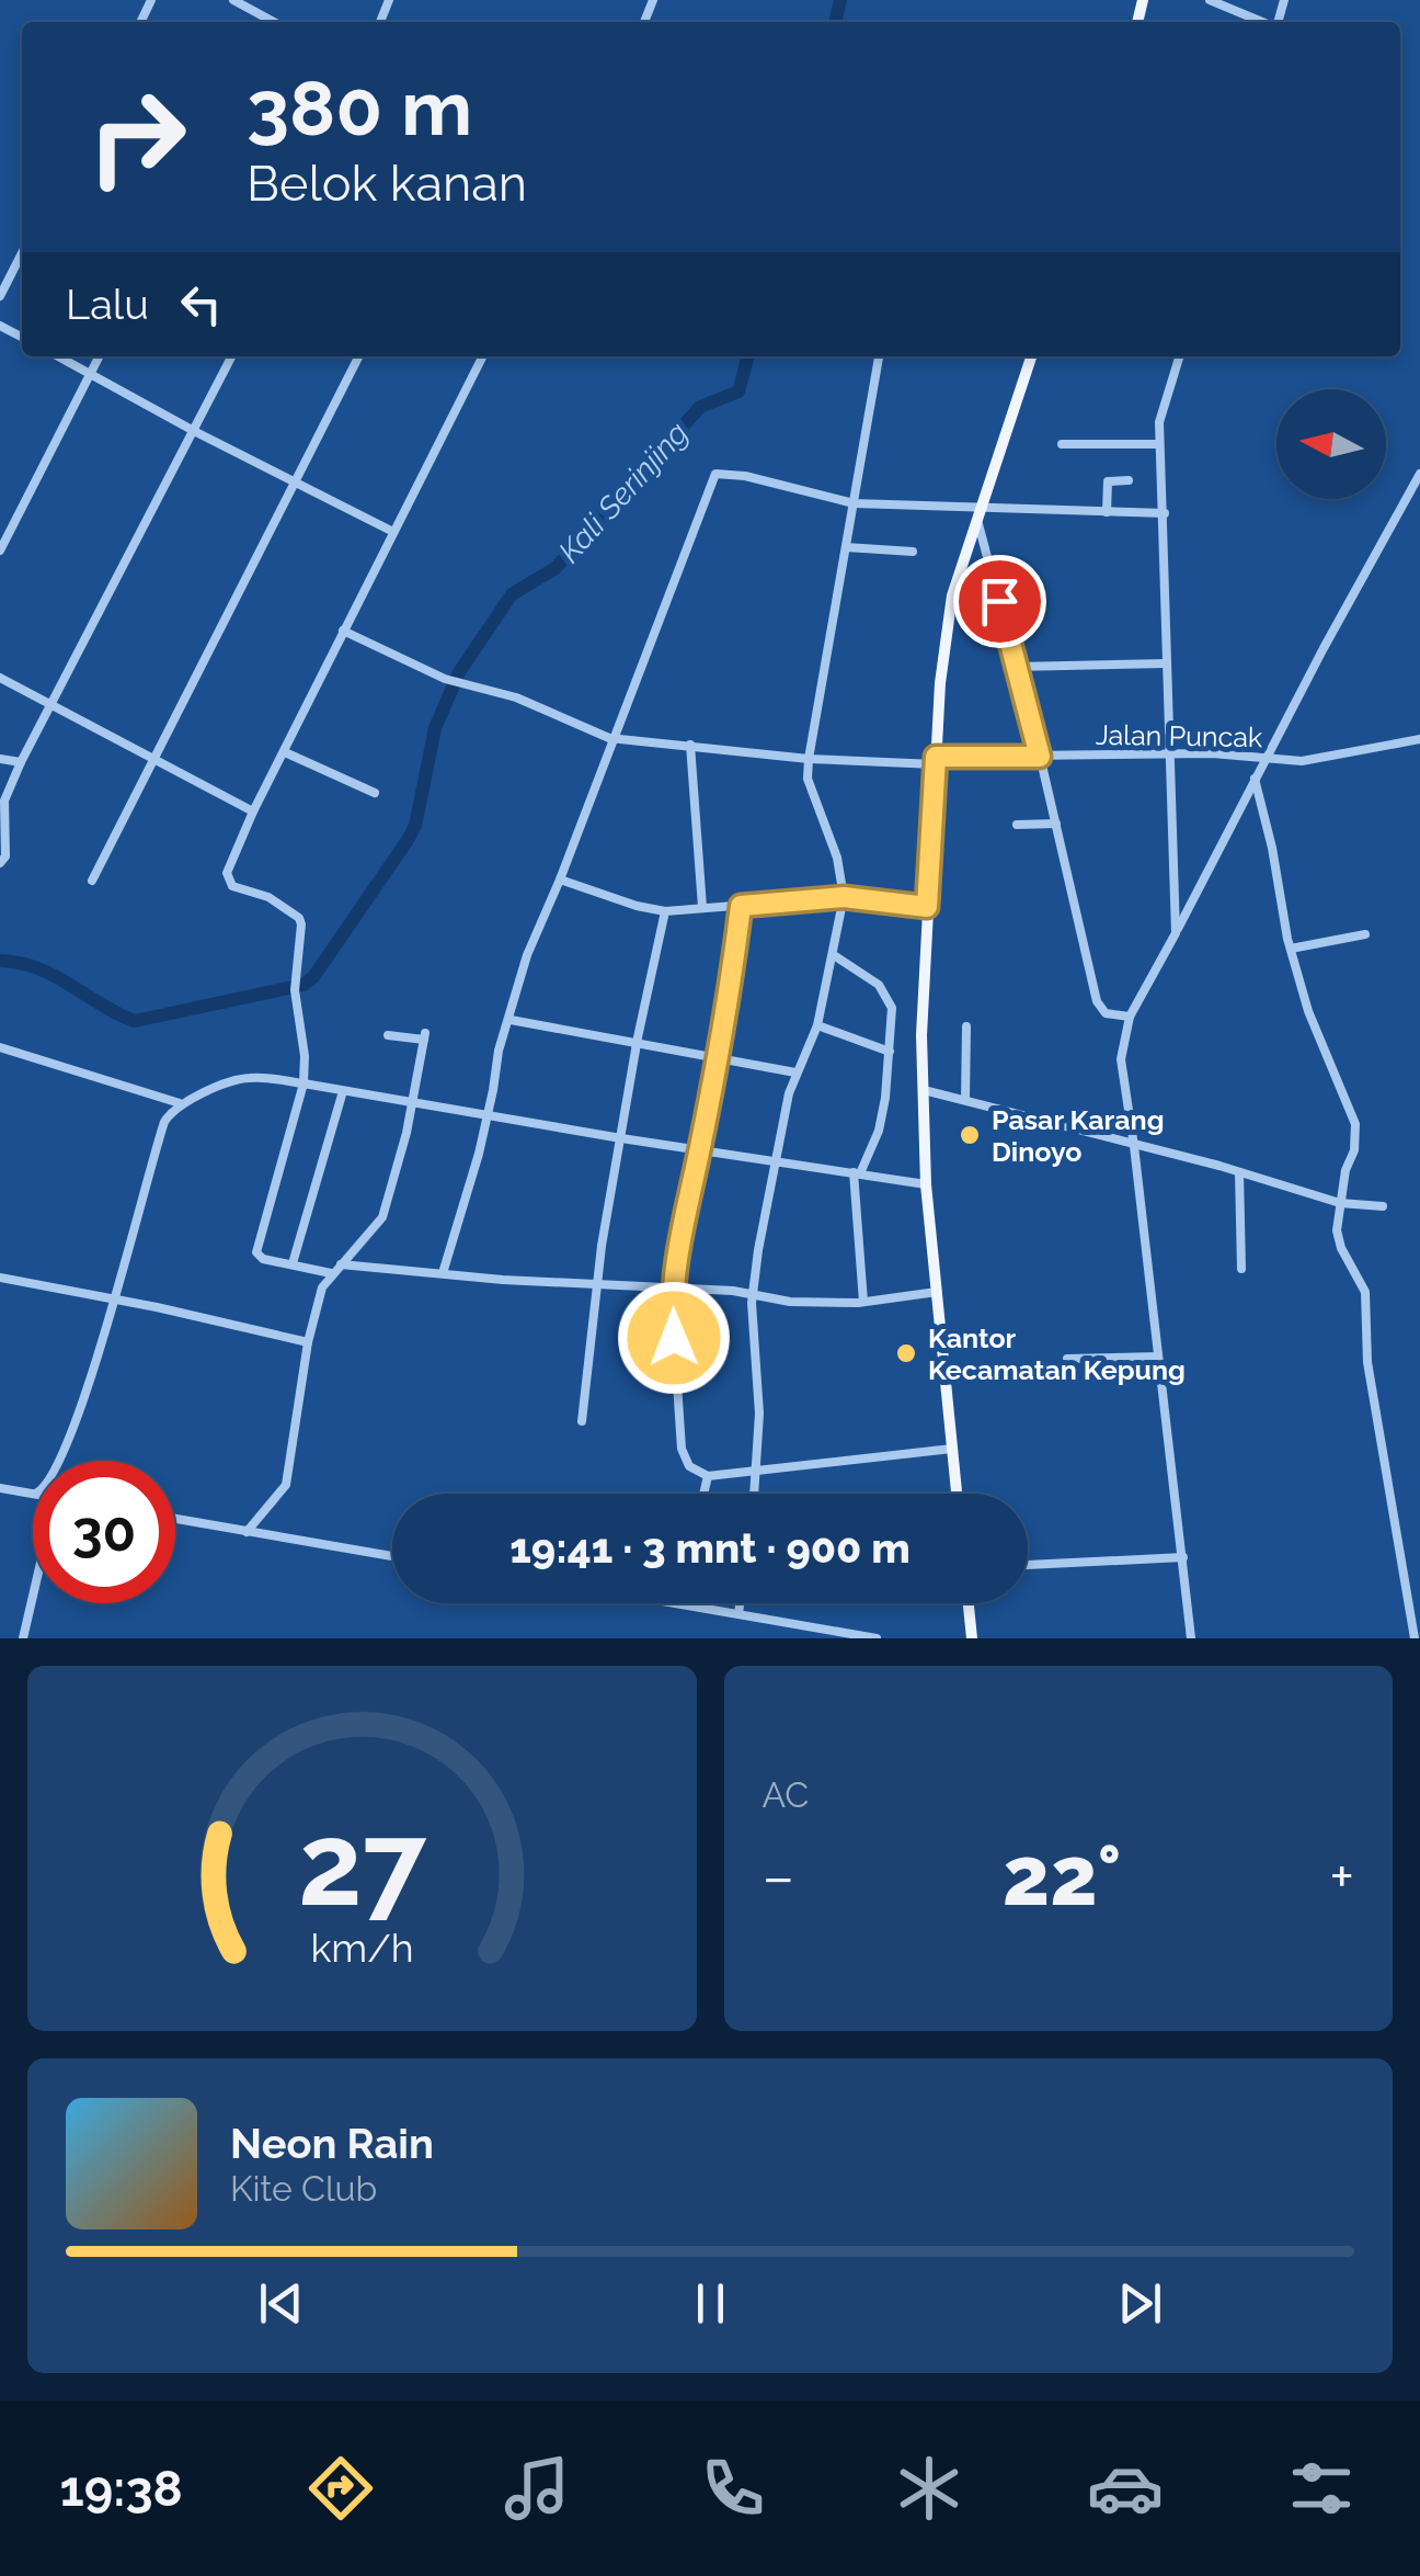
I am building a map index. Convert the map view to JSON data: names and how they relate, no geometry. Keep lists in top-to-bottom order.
{
  "streets": {
    "street": ["Jalan Puncak"]
  },
  "water": ["Kali Serinjing"],
  "places": ["Pasar Karang Dinoyo", "Kantor Kecamatan Kepung"],
  "north": "left",
  "page": {
    "turn": ["380 m", "Belok kanan"],
    "then": "Lalu",
    "limit": "30",
    "trip": "19:41 · 3 mnt · 900 m",
    "tile": "AC",
    "heat": ["−", "22°", "+"],
    "song": ["Neon Rain", "Kite Club"],
    "tabs": "19:38",
    "gauge": ["27", "km/h"]
  }
}
